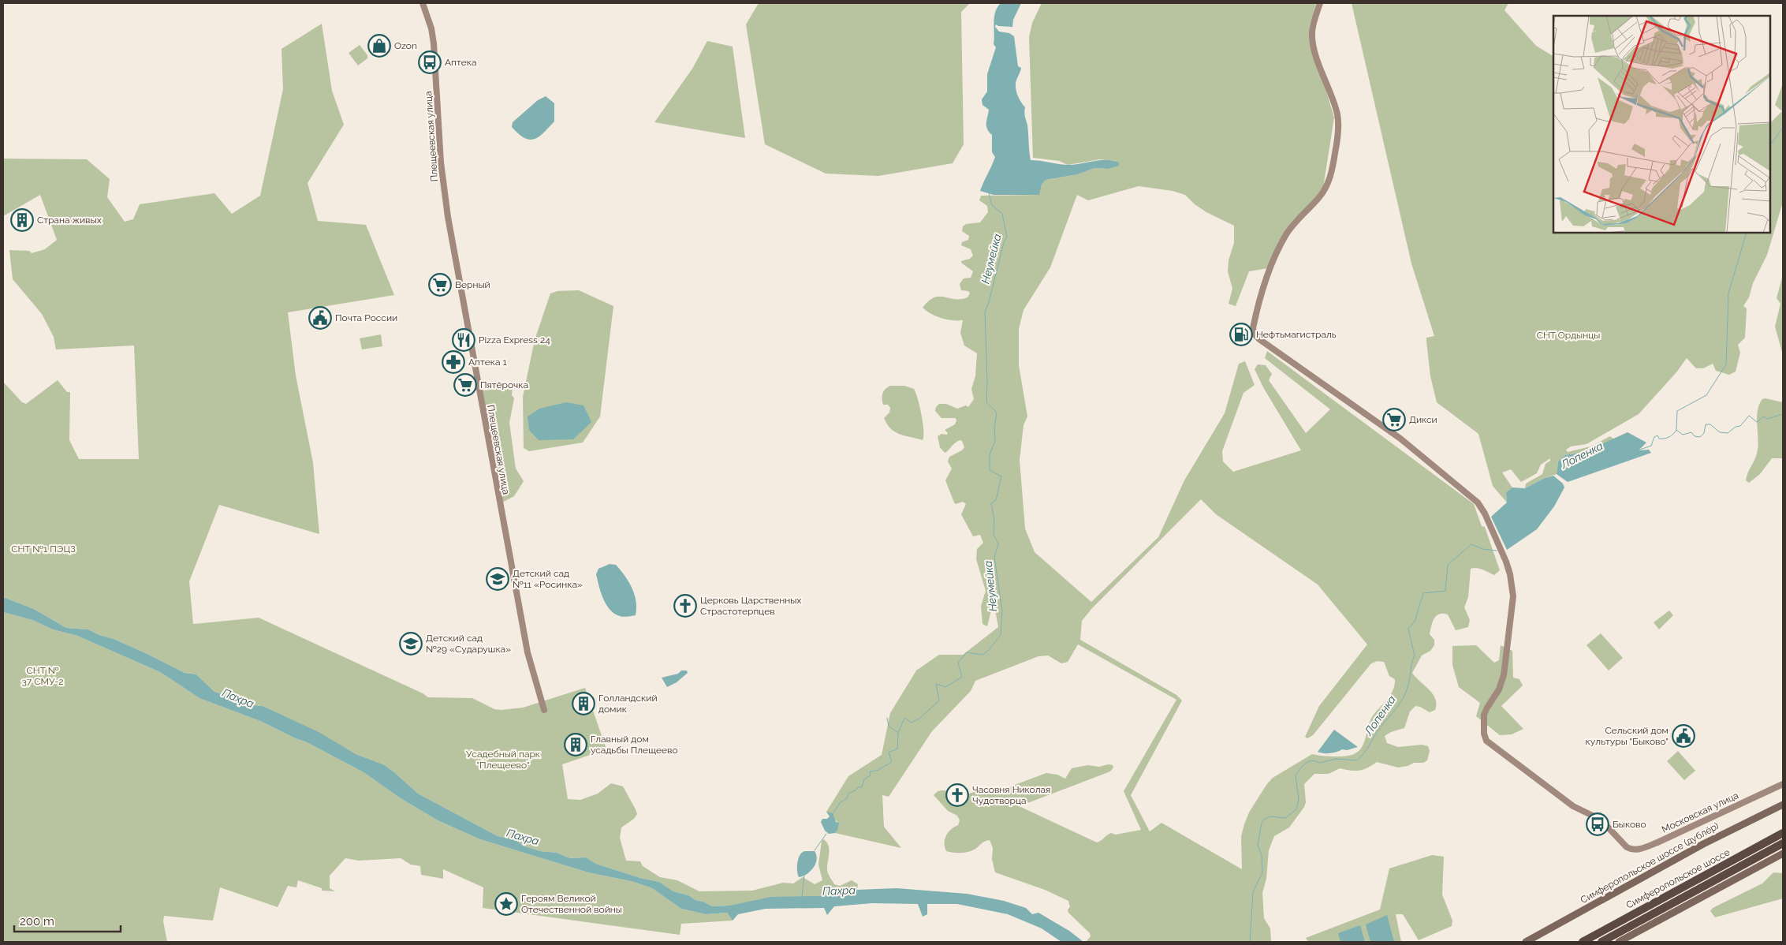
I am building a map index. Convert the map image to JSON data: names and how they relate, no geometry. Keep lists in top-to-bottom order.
{
  "streets": {
    "highway": ["Симферопольское шоссе"],
    "main road": ["Симферопольское шоссе (дублёр)"],
    "street": ["Плещеевская улица", "Московская улица"]
  },
  "water": ["Неумейка", "Лопенка", "Пахра"],
  "parks": [
    "СНТ Ордынцы",
    "СНТ №1 ПЭЦЗ",
    "СНТ № 37 СМУ-2",
    "Усадебный парк \"Плещеево\""
  ],
  "places": {
    "shop": ["Ozon"],
    "bus stop": ["Аптека", "Быково"],
    "building": ["Страна живых", "Голландский домик", "Главный дом усадьбы Плещеево"],
    "supermarket": ["Верный", "Пятёрочка", "Дикси"],
    "public building": ["Почта России", "Сельский дом культуры \"Быково\""],
    "fuel station": ["Нефтьмагистраль"],
    "restaurant": ["Pizza Express 24"],
    "pharmacy": ["Аптека 1"],
    "school or university": ["Детский сад №11 «Росинка»", "Детский сад №29 «Сударушка»"],
    "church": ["Церковь Царственных Страстотерпцев", "Часовня Николая Чудотворца"],
    "place": ["Героям Великой Отечественной войны"]
  },
  "scale_bar": "200 m"
}
